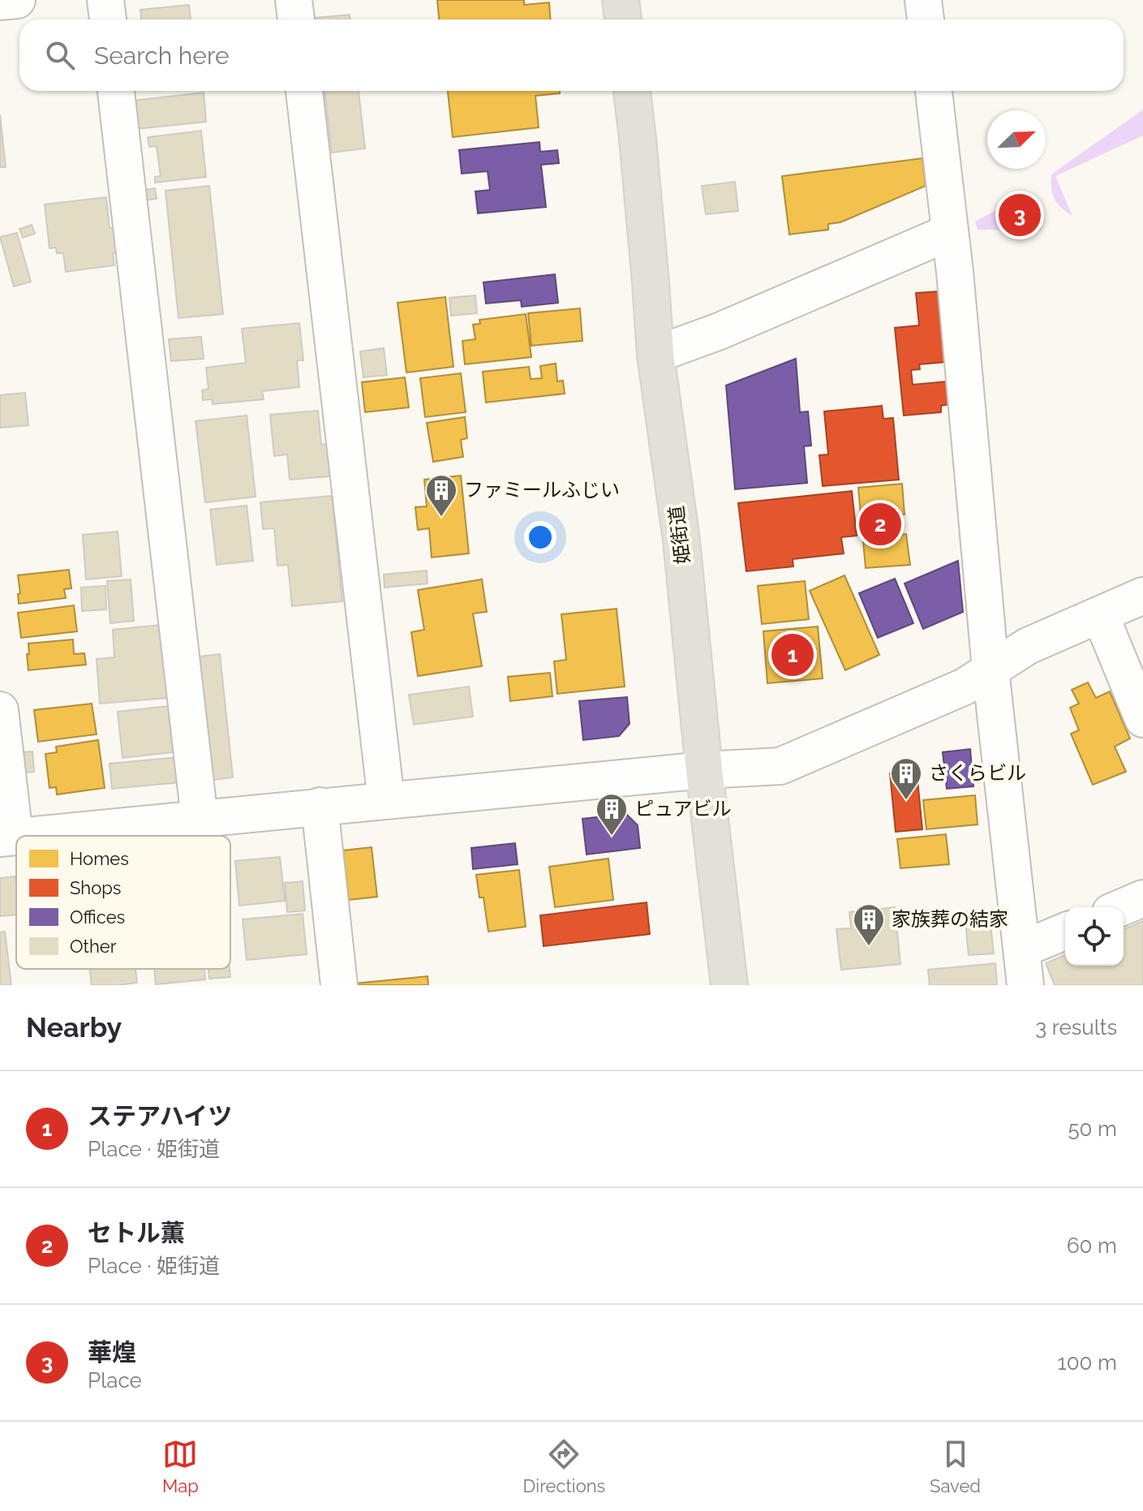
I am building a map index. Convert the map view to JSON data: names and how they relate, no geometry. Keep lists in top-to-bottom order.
{
  "streets": {
    "main road": ["姫街道"]
  },
  "places": {
    "building": [
      "ファミールふじい",
      "さくらビル",
      "ピュアビル",
      "家族葬の結家"
    ]
  },
  "legend": [
    "Homes",
    "Shops",
    "Offices",
    "Other"
  ],
  "north": "top right",
  "page": {
    "search": "Search here",
    "pins": ["3", "2", "1"],
    "heading": ["Nearby", "3 results"],
    "list": [
      {
        "mark": "1",
        "name": "ステアハイツ",
        "note": "Place · 姫街道",
        "value": "50 m"
      },
      {
        "mark": "2",
        "name": "セトル薫",
        "note": "Place · 姫街道",
        "value": "60 m"
      },
      {
        "mark": "3",
        "name": "華煌",
        "note": "Place",
        "value": "100 m"
      }
    ],
    "nav": ["Map", "Directions", "Saved"]
  }
}
